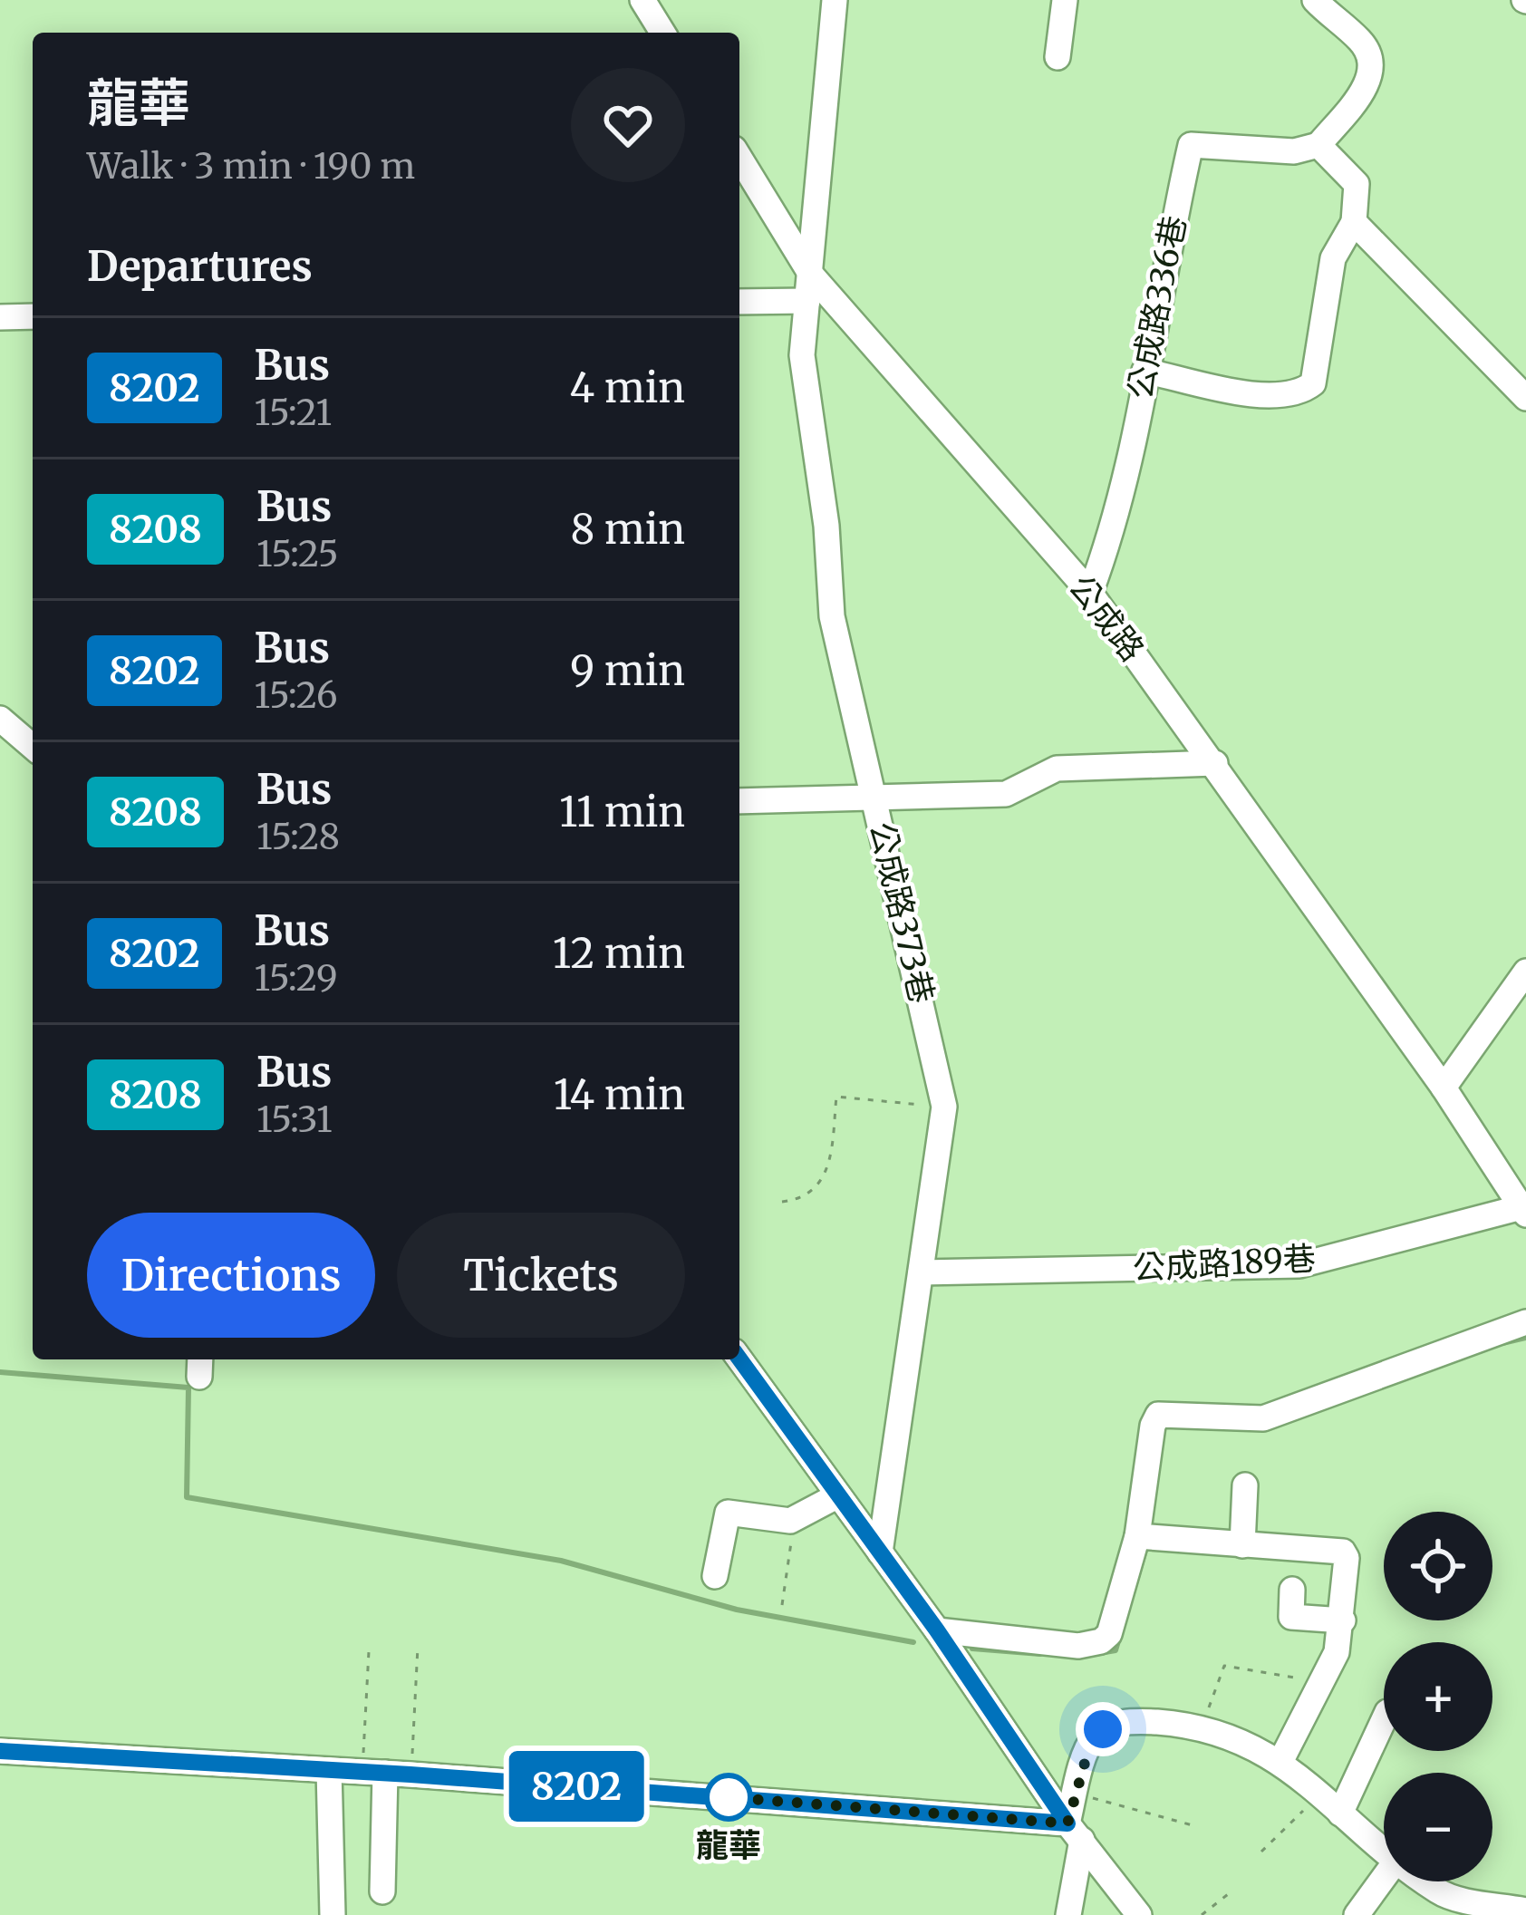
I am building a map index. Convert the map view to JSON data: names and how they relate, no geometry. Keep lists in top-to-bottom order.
{
  "streets": {
    "street": [
      "公成路336巷",
      "公成路",
      "公成路373巷",
      "公成路189巷"
    ]
  },
  "crossings": [
    ["公成路336巷", "公成路"],
    ["公成路", "公成路373巷"],
    ["公成路", "公成路189巷"],
    ["公成路373巷", "公成路189巷"]
  ],
  "places": ["龍華"],
  "lines": ["bus line 8202"],
  "page": {
    "on_map": "8202",
    "heading": [
      ["龍華", "Walk · 3 min · 190 m"],
      "Departures"
    ],
    "list": [
      {
        "mark": "8202",
        "name": "Bus",
        "note": "15:21",
        "value": "4 min"
      },
      {
        "mark": "8208",
        "name": "Bus",
        "note": "15:25",
        "value": "8 min"
      },
      {
        "mark": "8202",
        "name": "Bus",
        "note": "15:26",
        "value": "9 min"
      },
      {
        "mark": "8208",
        "name": "Bus",
        "note": "15:28",
        "value": "11 min"
      },
      {
        "mark": "8202",
        "name": "Bus",
        "note": "15:29",
        "value": "12 min"
      },
      {
        "mark": "8208",
        "name": "Bus",
        "note": "15:31",
        "value": "14 min"
      }
    ],
    "buttons": ["Directions", "Tickets"],
    "map_buttons": ["+", "−"]
  }
}
